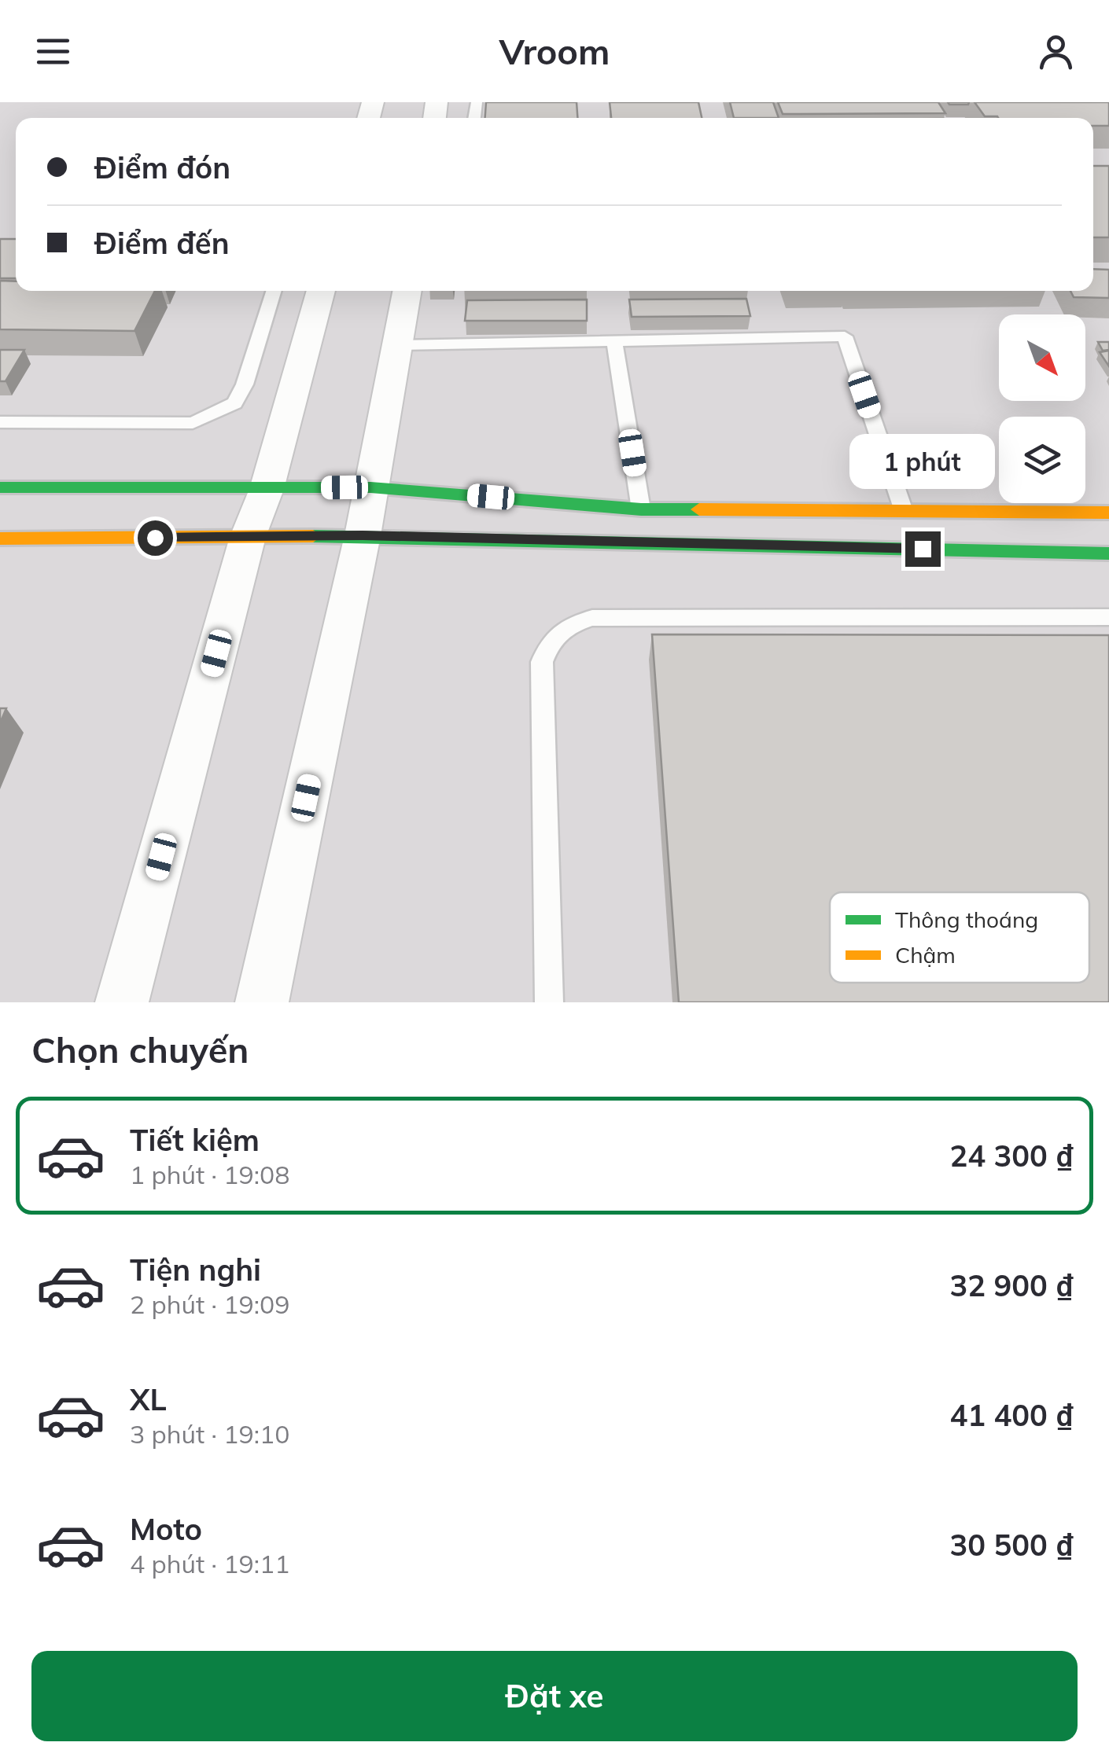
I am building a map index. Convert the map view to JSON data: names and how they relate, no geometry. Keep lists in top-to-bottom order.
{
  "legend": ["Thông thoáng", "Chậm"],
  "north": "bottom right",
  "page": {
    "header": "Vroom",
    "banner": ["Điểm đón", "Điểm đến"],
    "bubble": "1 phút",
    "heading": "Chọn chuyến",
    "list": [
      {
        "name": "Tiết kiệm",
        "note": "1 phút · 19:08",
        "value": "24 300 ₫"
      },
      {
        "name": "Tiện nghi",
        "note": "2 phút · 19:09",
        "value": "32 900 ₫"
      },
      {
        "name": "XL",
        "note": "3 phút · 19:10",
        "value": "41 400 ₫"
      },
      {
        "name": "Moto",
        "note": "4 phút · 19:11",
        "value": "30 500 ₫"
      }
    ],
    "buttons": "Đặt xe"
  }
}
